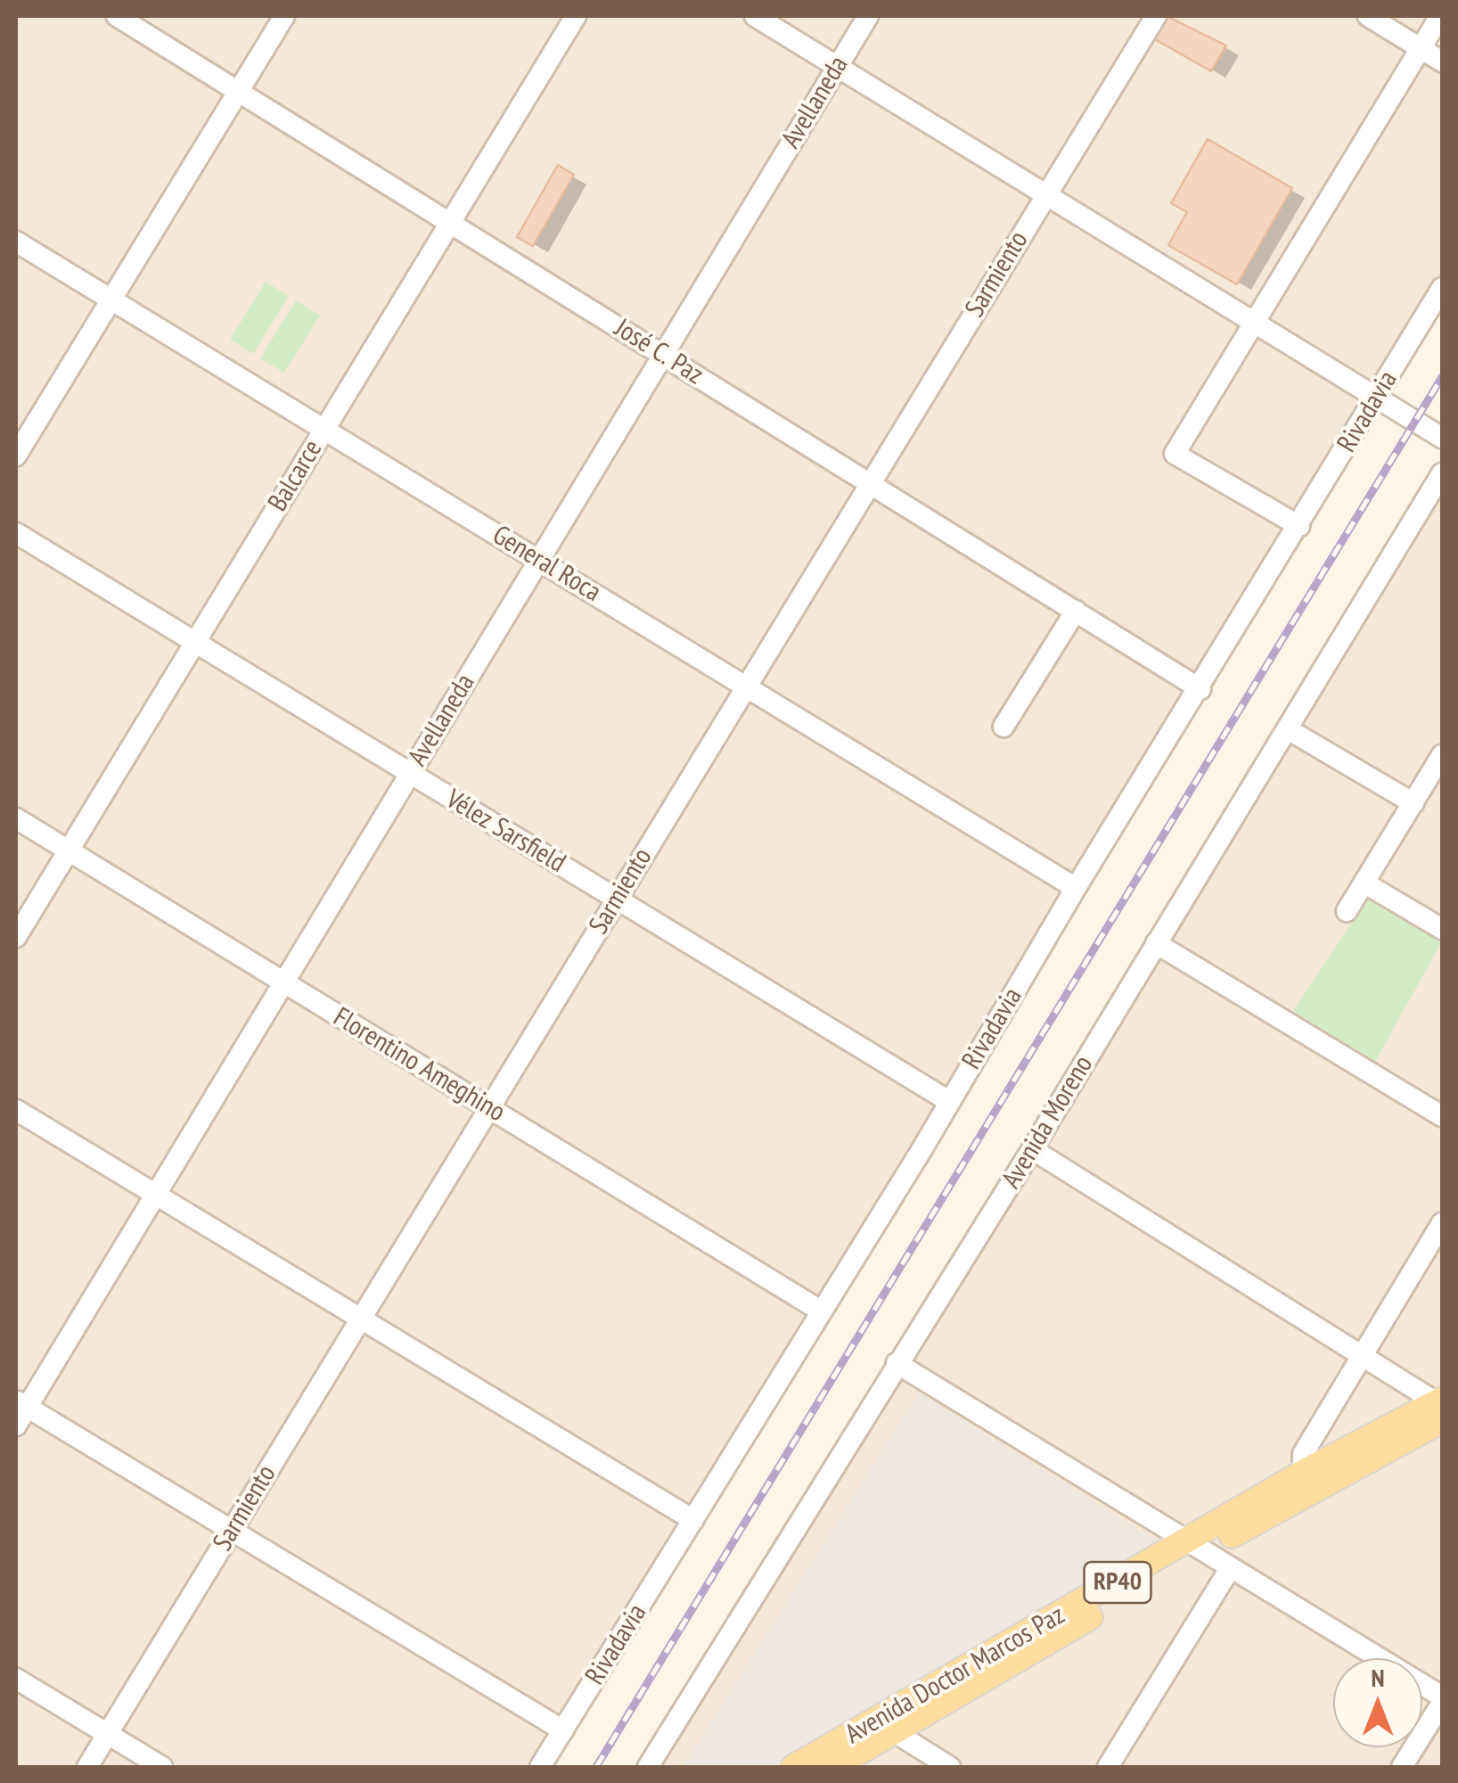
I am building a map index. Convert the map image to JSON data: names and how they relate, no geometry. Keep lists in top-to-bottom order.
{
  "streets": {
    "main road": ["RP40", "Avenida Doctor Marcos Paz"],
    "street": [
      "Avellaneda",
      "Sarmiento",
      "José C. Paz",
      "Rivadavia",
      "Balcarce",
      "General Roca",
      "Vélez Sarsfield",
      "Florentino Ameghino",
      "Avenida Moreno"
    ]
  },
  "crossings": [
    ["Avellaneda", "José C. Paz"],
    ["Avellaneda", "General Roca"],
    ["Avellaneda", "Vélez Sarsfield"],
    ["Avellaneda", "Florentino Ameghino"],
    ["Sarmiento", "José C. Paz"],
    ["Sarmiento", "General Roca"],
    ["Sarmiento", "Vélez Sarsfield"],
    ["Sarmiento", "Florentino Ameghino"],
    ["José C. Paz", "Rivadavia"],
    ["José C. Paz", "Balcarce"],
    ["Rivadavia", "General Roca"],
    ["Rivadavia", "Vélez Sarsfield"],
    ["Rivadavia", "Florentino Ameghino"],
    ["Balcarce", "General Roca"],
    ["Balcarce", "Vélez Sarsfield"],
    ["Balcarce", "Florentino Ameghino"]
  ],
  "north": "top"
}
